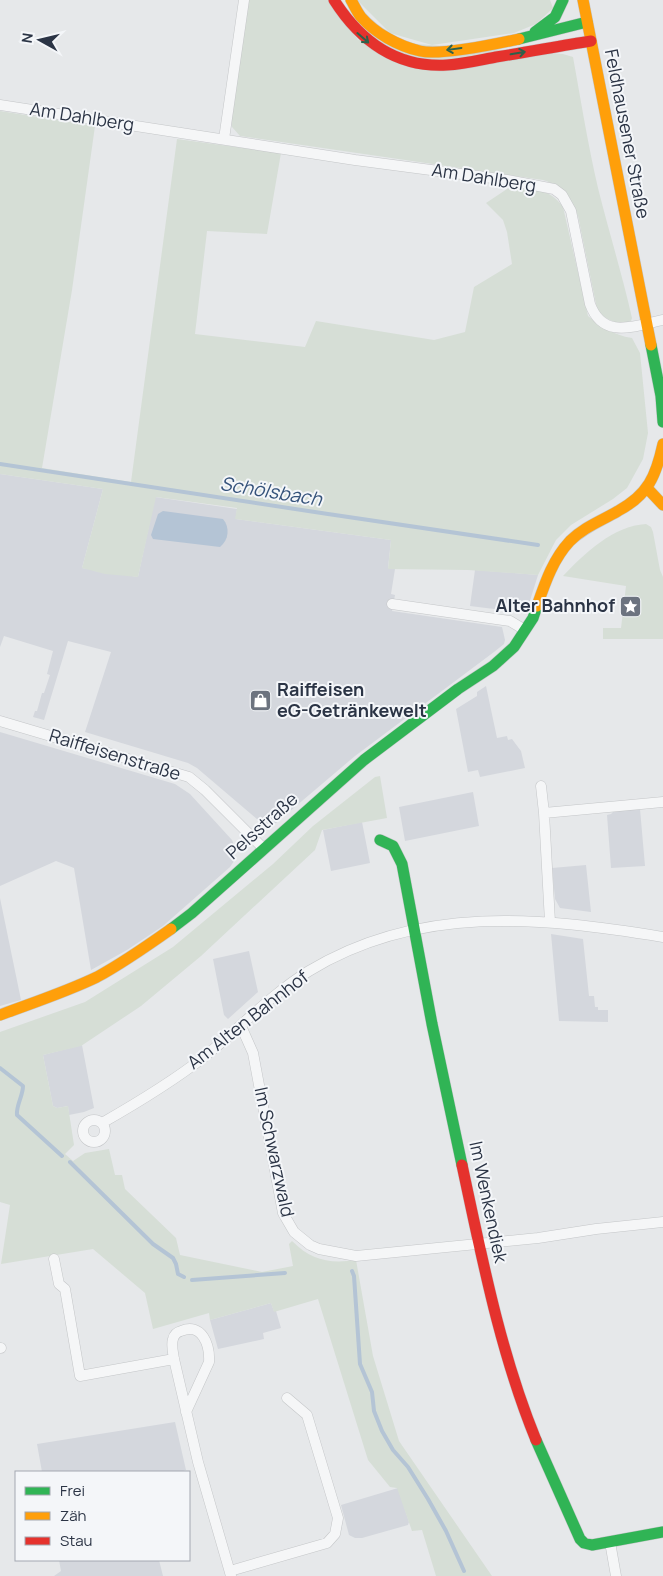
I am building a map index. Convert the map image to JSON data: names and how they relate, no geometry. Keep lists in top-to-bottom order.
{
  "streets": {
    "main road": ["Feldhausener Straße", "Pelsstraße", "Im Wenkendiek"],
    "street": [
      "Am Dahlberg",
      "Raiffeisenstraße",
      "Am Alten Bahnhof",
      "Im Schwarzwald"
    ]
  },
  "crossings": [
    ["Am Dahlberg", "Feldhausener Straße"],
    ["Raiffeisenstraße", "Pelsstraße"],
    ["Am Alten Bahnhof", "Im Schwarzwald"],
    ["Am Alten Bahnhof", "Im Wenkendiek"],
    ["Im Schwarzwald", "Im Wenkendiek"]
  ],
  "water": ["Schölsbach"],
  "places": {
    "place": ["Alter Bahnhof"],
    "shop": ["Raiffeisen eG-Getränkewelt"]
  },
  "legend": ["Frei", "Zäh", "Stau"],
  "north": "left"
}
